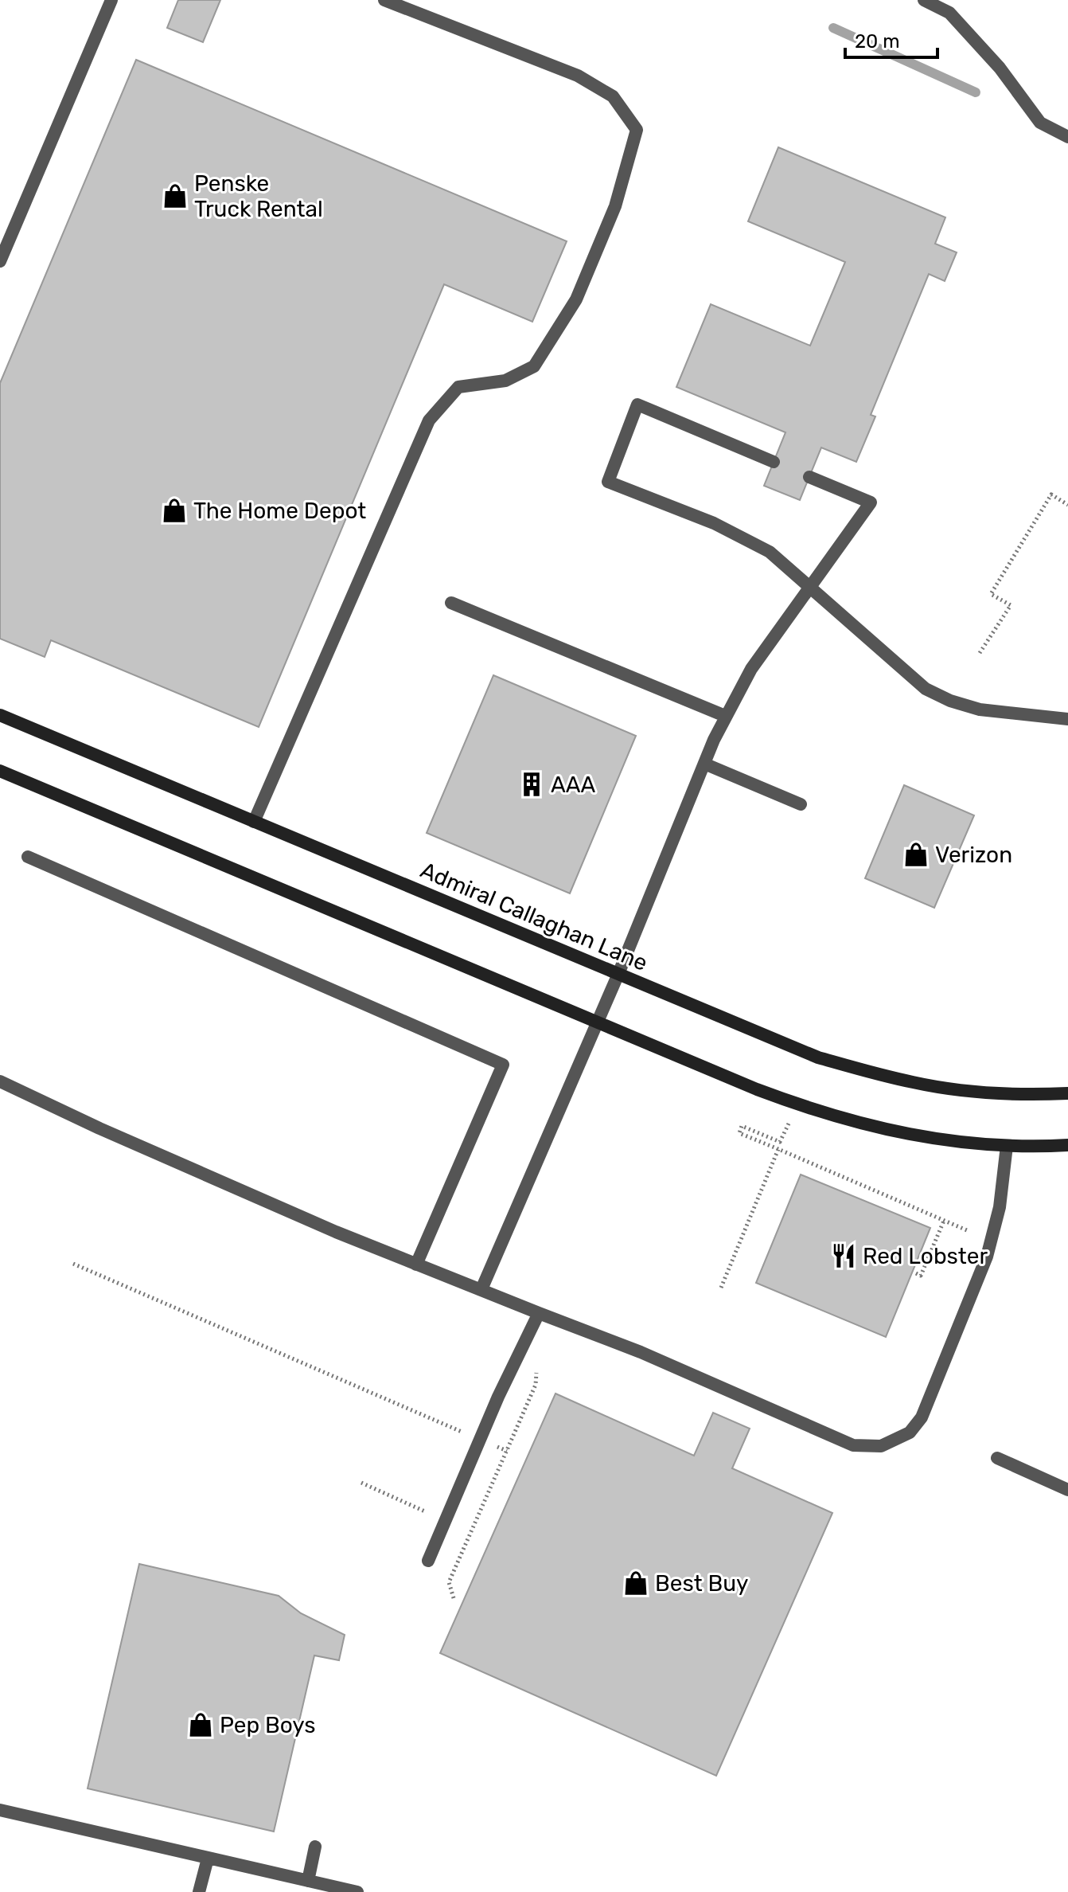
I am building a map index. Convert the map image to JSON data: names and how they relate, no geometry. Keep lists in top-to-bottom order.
{
  "streets": {
    "main road": ["Admiral Callaghan Lane"]
  },
  "places": {
    "shop": [
      "Penske Truck Rental",
      "The Home Depot",
      "Verizon",
      "Best Buy",
      "Pep Boys"
    ],
    "building": ["AAA"],
    "restaurant": ["Red Lobster"]
  },
  "scale_bar": "20 m"
}
